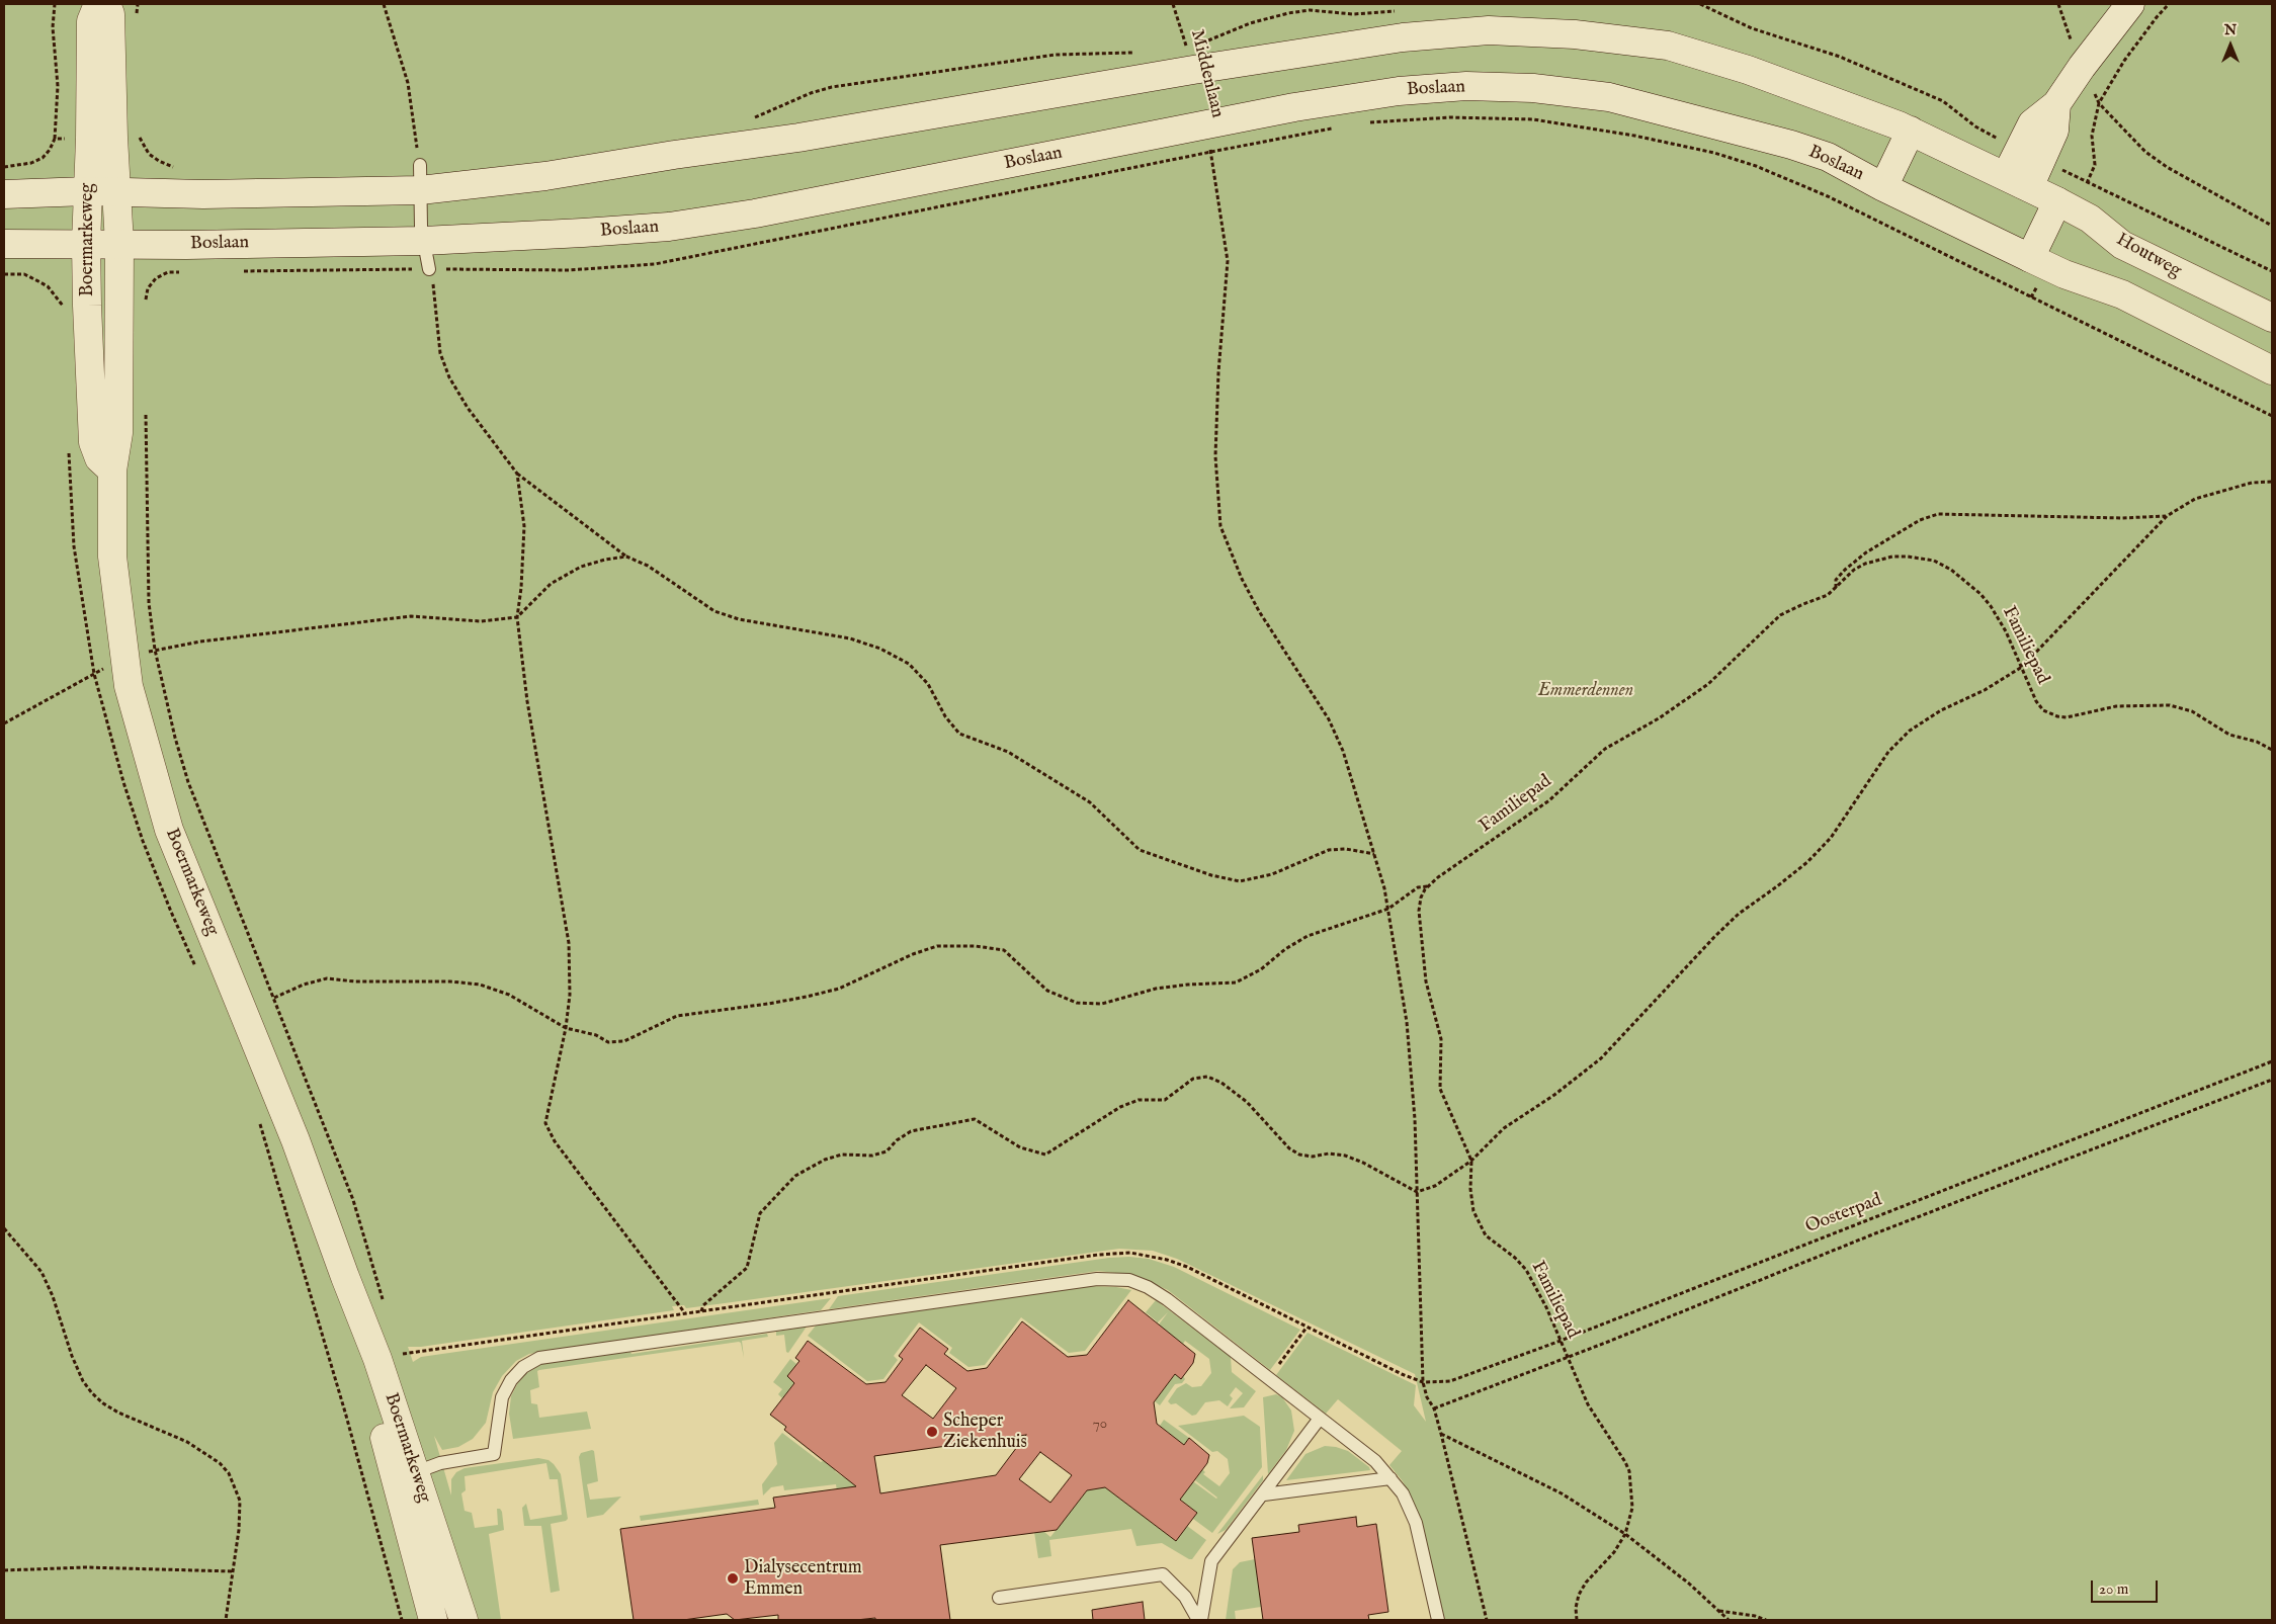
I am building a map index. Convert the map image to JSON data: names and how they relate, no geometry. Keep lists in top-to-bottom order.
{
  "streets": {
    "main road": ["Boslaan", "Boermarkeweg", "Houtweg"],
    "path": ["Middenlaan", "Familiepad", "Oosterpad"]
  },
  "crossings": [
    ["Middenlaan", "Boslaan"],
    ["Middenlaan", "Oosterpad"],
    ["Boslaan", "Boermarkeweg"],
    ["Familiepad", "Oosterpad"]
  ],
  "parks": ["Emmerdennen"],
  "places": ["Scheper Ziekenhuis", "Dialysecentrum Emmen"],
  "house_numbers": ["70"],
  "scale_bar": "20 m",
  "north": "top"
}
